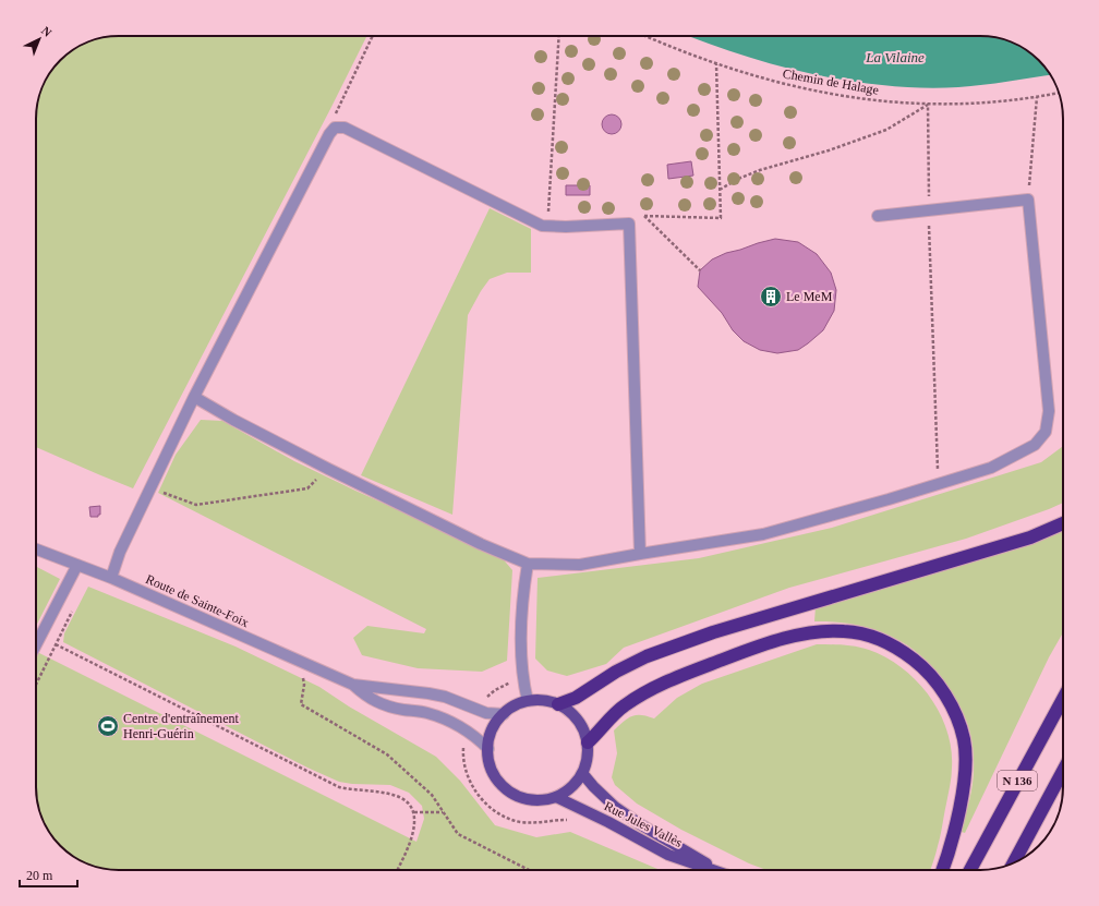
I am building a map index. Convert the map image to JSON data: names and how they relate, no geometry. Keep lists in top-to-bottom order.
{
  "streets": {
    "highway": ["N 136"],
    "main road": ["Rue Jules Vallès"],
    "street": ["Route de Sainte-Foix"],
    "path": ["Chemin de Halage"]
  },
  "crossings": [
    ["Route de Sainte-Foix", "Rue Jules Vallès"]
  ],
  "water": ["La Vilaine"],
  "places": {
    "building": ["Le MeM"],
    "sports": ["Centre d'entraînement Henri-Guérin"]
  },
  "scale_bar": "20 m",
  "north": "top right"
}
